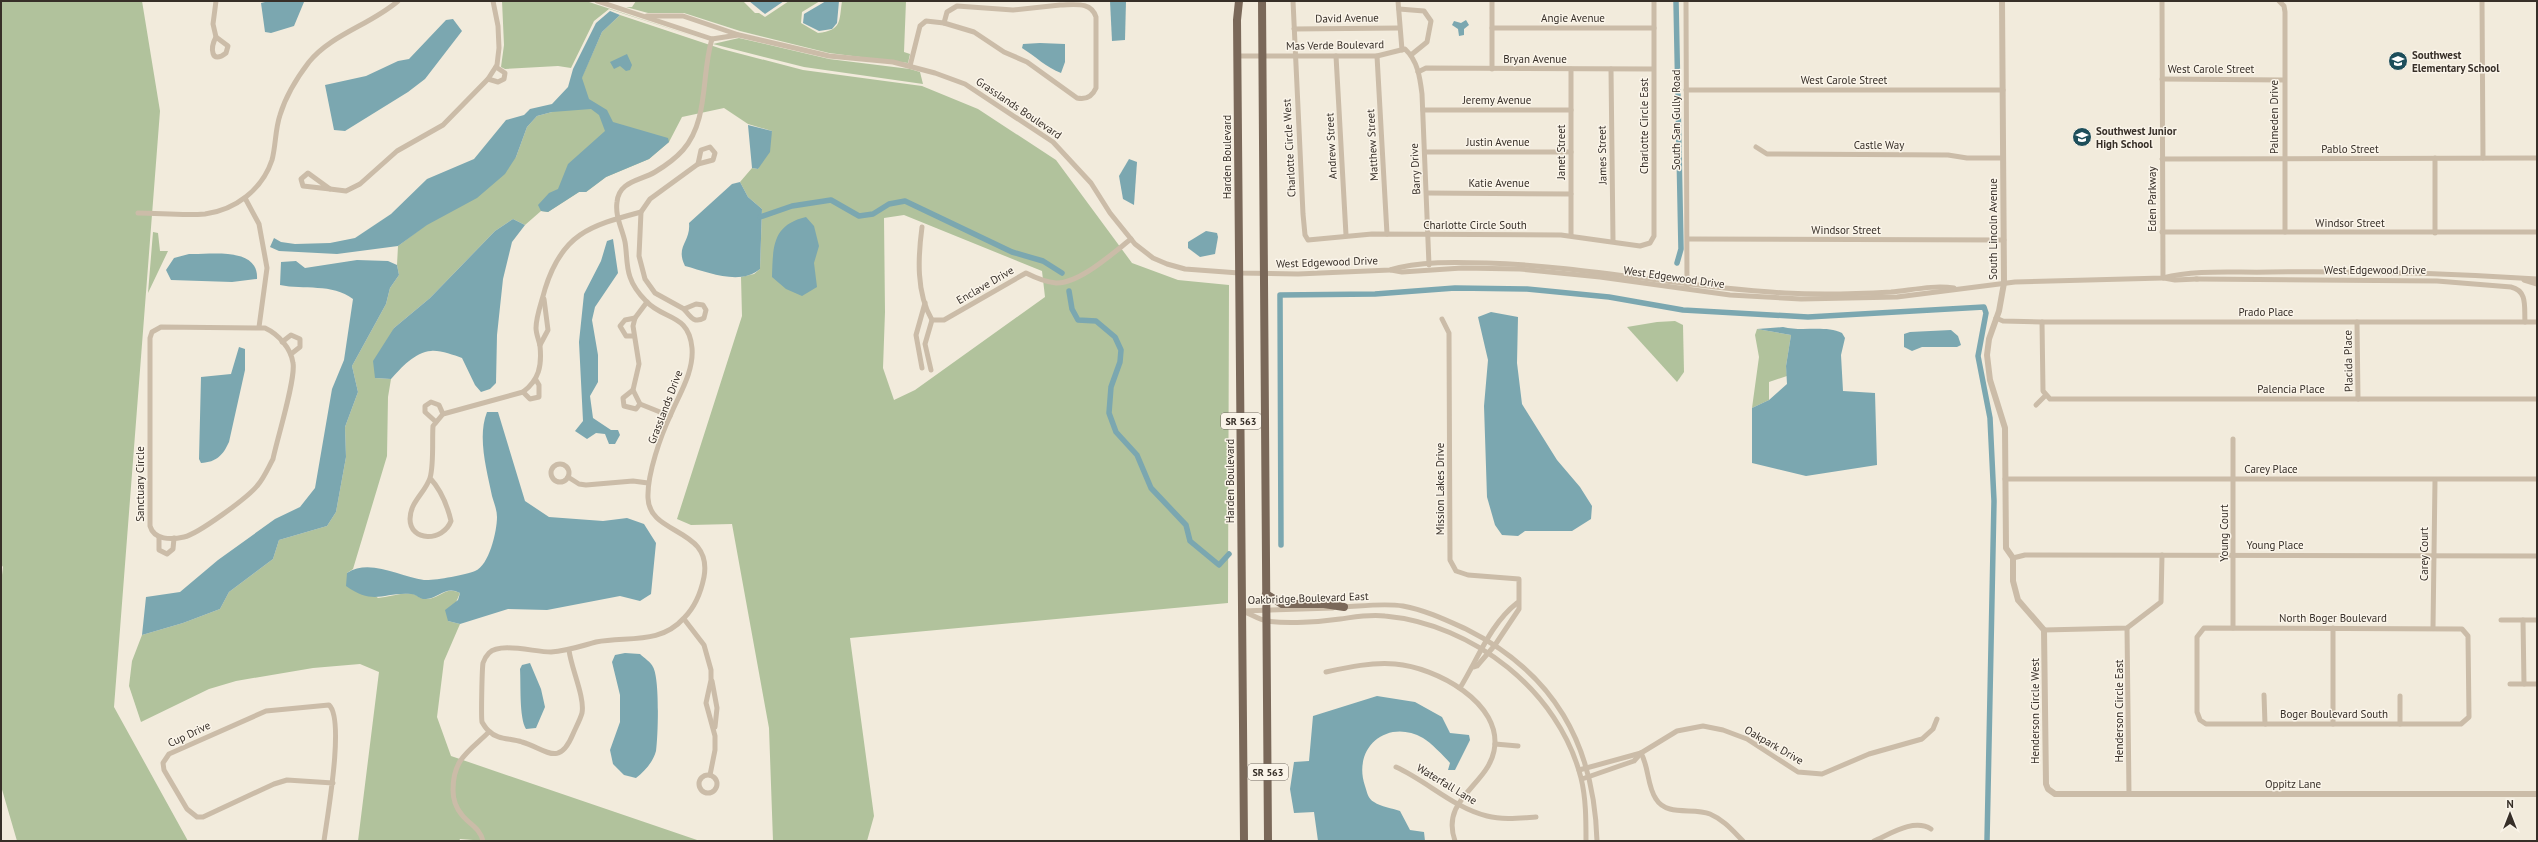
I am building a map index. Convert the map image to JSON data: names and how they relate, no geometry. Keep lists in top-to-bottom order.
{
  "streets": {
    "main road": ["Harden Boulevard", "SR 563"],
    "street": [
      "David Avenue",
      "Angie Avenue",
      "Mas Verde Boulevard",
      "Bryan Avenue",
      "West Carole Street",
      "Jeremy Avenue",
      "Grasslands Boulevard",
      "Palmeden Drive",
      "South San Gully Road",
      "Charlotte Circle East",
      "Justin Avenue",
      "Matthew Street",
      "Castle Way",
      "Andrew Street",
      "Charlotte Circle West",
      "Pablo Street",
      "Janet Street",
      "James Street",
      "Barry Drive",
      "Katie Avenue",
      "Eden Parkway",
      "Windsor Street",
      "Charlotte Circle South",
      "South Lincoln Avenue",
      "West Edgewood Drive",
      "Enclave Drive",
      "Prado Place",
      "Placida Place",
      "Palencia Place",
      "Grasslands Drive",
      "Carey Place",
      "Sanctuary Circle",
      "Mission Lakes Drive",
      "Young Court",
      "Young Place",
      "Carey Court",
      "Oakbridge Boulevard East",
      "North Boger Boulevard",
      "Henderson Circle West",
      "Henderson Circle East",
      "Boger Boulevard South",
      "Cup Drive",
      "Oakpark Drive",
      "Waterfall Lane",
      "Oppitz Lane"
    ]
  },
  "crossings": [
    ["David Avenue", "Charlotte Circle West"],
    ["Angie Avenue", "Charlotte Circle East"],
    ["Mas Verde Boulevard", "Matthew Street"],
    ["Mas Verde Boulevard", "Andrew Street"],
    ["Mas Verde Boulevard", "Charlotte Circle West"],
    ["Mas Verde Boulevard", "Harden Boulevard"],
    ["Mas Verde Boulevard", "SR 563"],
    ["Bryan Avenue", "Charlotte Circle East"],
    ["Bryan Avenue", "Janet Street"],
    ["Bryan Avenue", "James Street"],
    ["Bryan Avenue", "Barry Drive"],
    ["West Carole Street", "Palmeden Drive"],
    ["West Carole Street", "South San Gully Road"],
    ["West Carole Street", "Eden Parkway"],
    ["West Carole Street", "South Lincoln Avenue"],
    ["Jeremy Avenue", "Janet Street"],
    ["Jeremy Avenue", "Barry Drive"],
    ["Grasslands Boulevard", "Harden Boulevard"],
    ["Grasslands Boulevard", "West Edgewood Drive"],
    ["Grasslands Boulevard", "Enclave Drive"],
    ["Grasslands Boulevard", "Grasslands Drive"],
    ["Grasslands Boulevard", "SR 563"],
    ["Palmeden Drive", "Pablo Street"],
    ["Palmeden Drive", "Windsor Street"],
    ["South San Gully Road", "Windsor Street"],
    ["South San Gully Road", "West Edgewood Drive"],
    ["Charlotte Circle East", "Charlotte Circle South"],
    ["Justin Avenue", "Janet Street"],
    ["Justin Avenue", "Barry Drive"],
    ["Matthew Street", "Charlotte Circle South"],
    ["Castle Way", "South Lincoln Avenue"],
    ["Andrew Street", "Charlotte Circle South"],
    ["Charlotte Circle West", "Charlotte Circle South"],
    ["Pablo Street", "Eden Parkway"],
    ["Janet Street", "Katie Avenue"],
    ["Janet Street", "Charlotte Circle South"],
    ["James Street", "Charlotte Circle South"],
    ["Harden Boulevard", "Oakbridge Boulevard East"],
    ["Barry Drive", "Katie Avenue"],
    ["Barry Drive", "Charlotte Circle South"],
    ["Barry Drive", "West Edgewood Drive"],
    ["Eden Parkway", "Windsor Street"],
    ["Eden Parkway", "West Edgewood Drive"],
    ["Windsor Street", "South Lincoln Avenue"],
    ["South Lincoln Avenue", "West Edgewood Drive"],
    ["South Lincoln Avenue", "Prado Place"],
    ["South Lincoln Avenue", "Carey Place"],
    ["South Lincoln Avenue", "Young Place"],
    ["South Lincoln Avenue", "Henderson Circle West"],
    ["West Edgewood Drive", "Prado Place"],
    ["West Edgewood Drive", "SR 563"],
    ["Prado Place", "Placida Place"],
    ["Placida Place", "Palencia Place"],
    ["SR 563", "Oakbridge Boulevard East"],
    ["Carey Place", "Young Court"],
    ["Carey Place", "Carey Court"],
    ["Mission Lakes Drive", "Oakbridge Boulevard East"],
    ["Young Court", "Young Place"],
    ["Young Court", "North Boger Boulevard"],
    ["Young Place", "Carey Court"],
    ["Carey Court", "North Boger Boulevard"],
    ["Oakbridge Boulevard East", "Oakpark Drive"],
    ["North Boger Boulevard", "Boger Boulevard South"],
    ["Henderson Circle West", "Oppitz Lane"],
    ["Henderson Circle East", "Oppitz Lane"]
  ],
  "places": {
    "school or university": ["Southwest Elementary School", "Southwest Junior High School"]
  },
  "north": "top"
}
